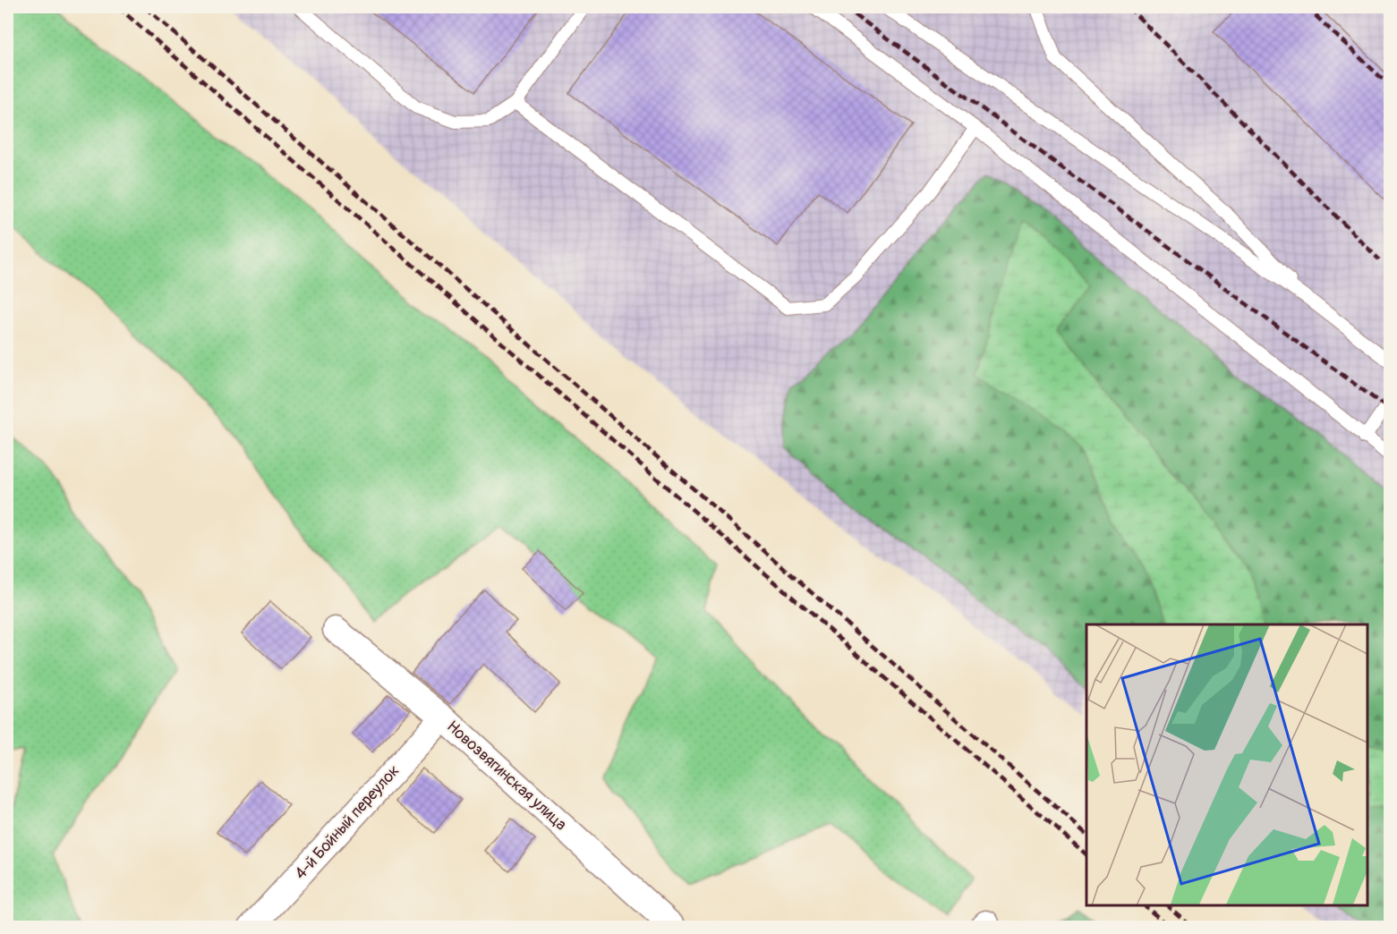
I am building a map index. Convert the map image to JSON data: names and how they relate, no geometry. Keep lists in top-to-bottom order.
{
  "streets": {
    "street": ["Новозвягинская улица", "4-й Бойный переулок"]
  },
  "crossings": [
    ["Новозвягинская улица", "4-й Бойный переулок"]
  ]
}
